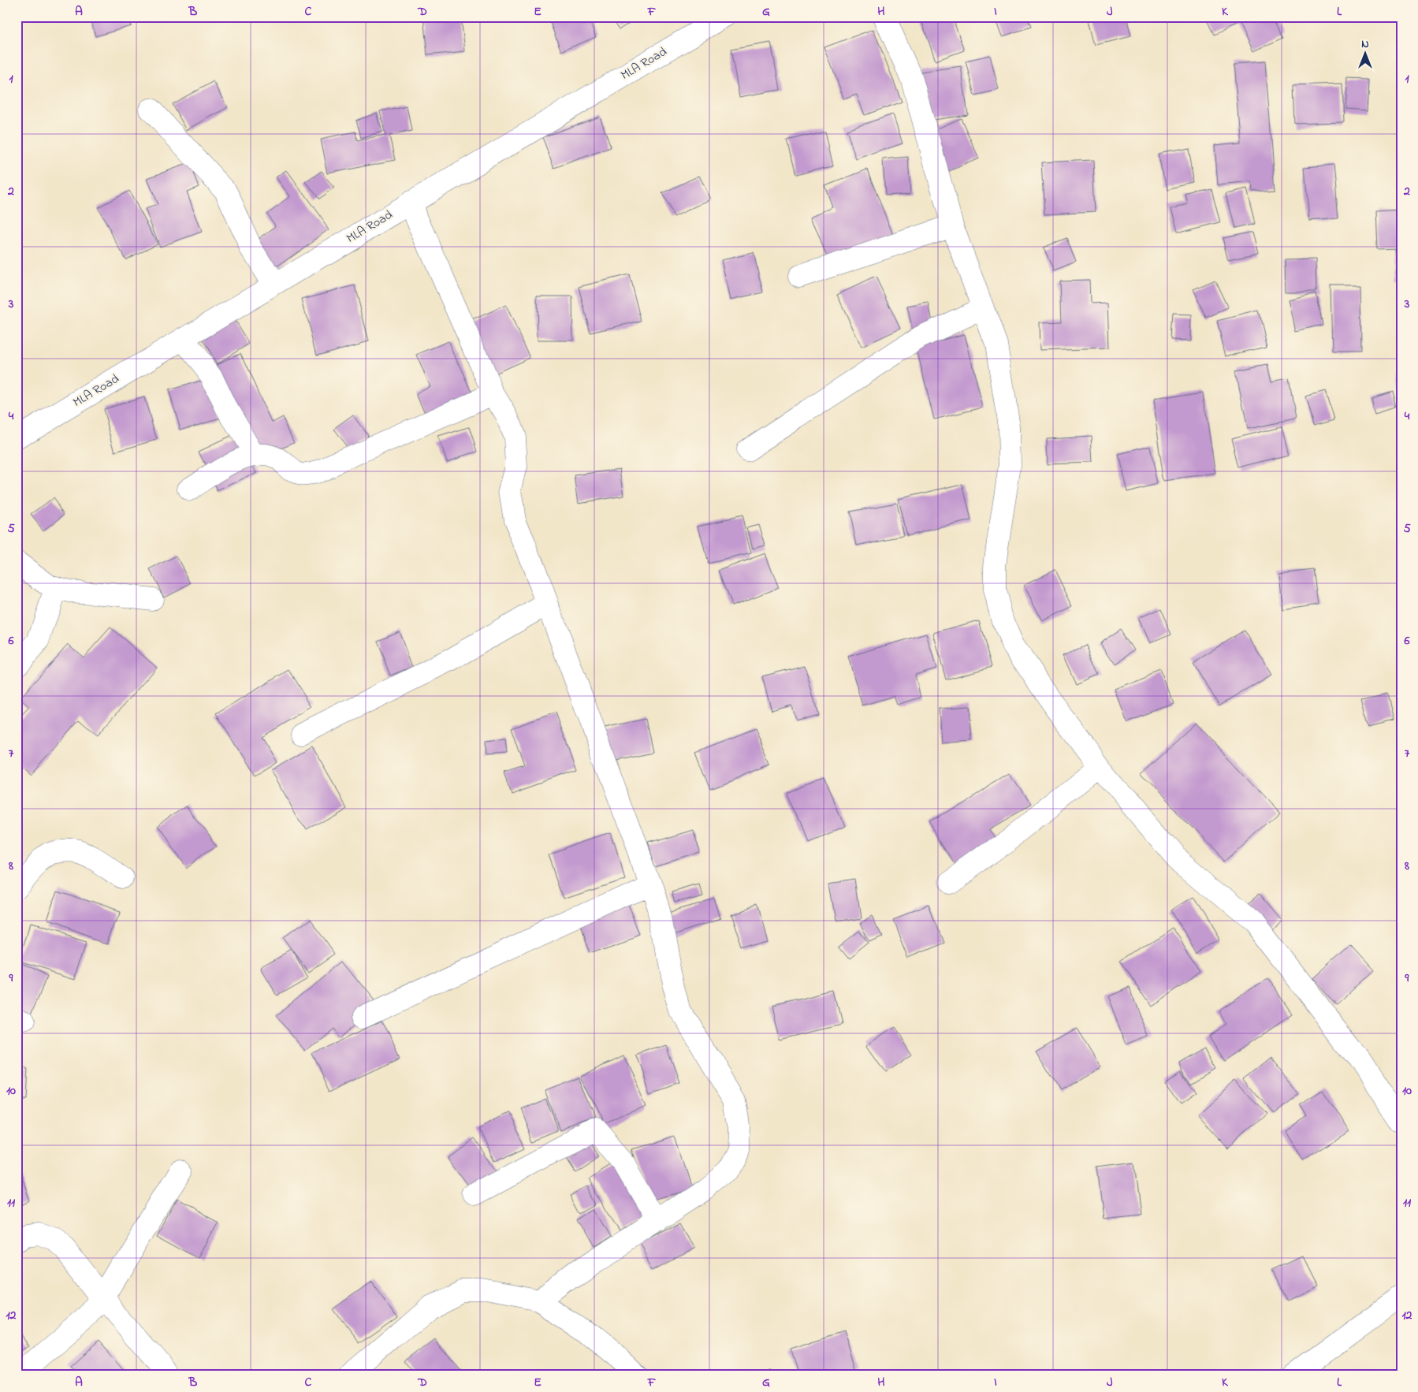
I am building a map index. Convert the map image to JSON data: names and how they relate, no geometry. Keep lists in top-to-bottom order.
{
  "streets": {
    "street": ["MLA Road"]
  },
  "north": "top",
  "grid": {
    "columns": [
      "A",
      "B",
      "C",
      "D",
      "E",
      "F",
      "G",
      "H",
      "I",
      "J",
      "K",
      "L"
    ],
    "rows": [
      "1",
      "2",
      "3",
      "4",
      "5",
      "6",
      "7",
      "8",
      "9",
      "10",
      "11",
      "12"
    ]
  }
}
